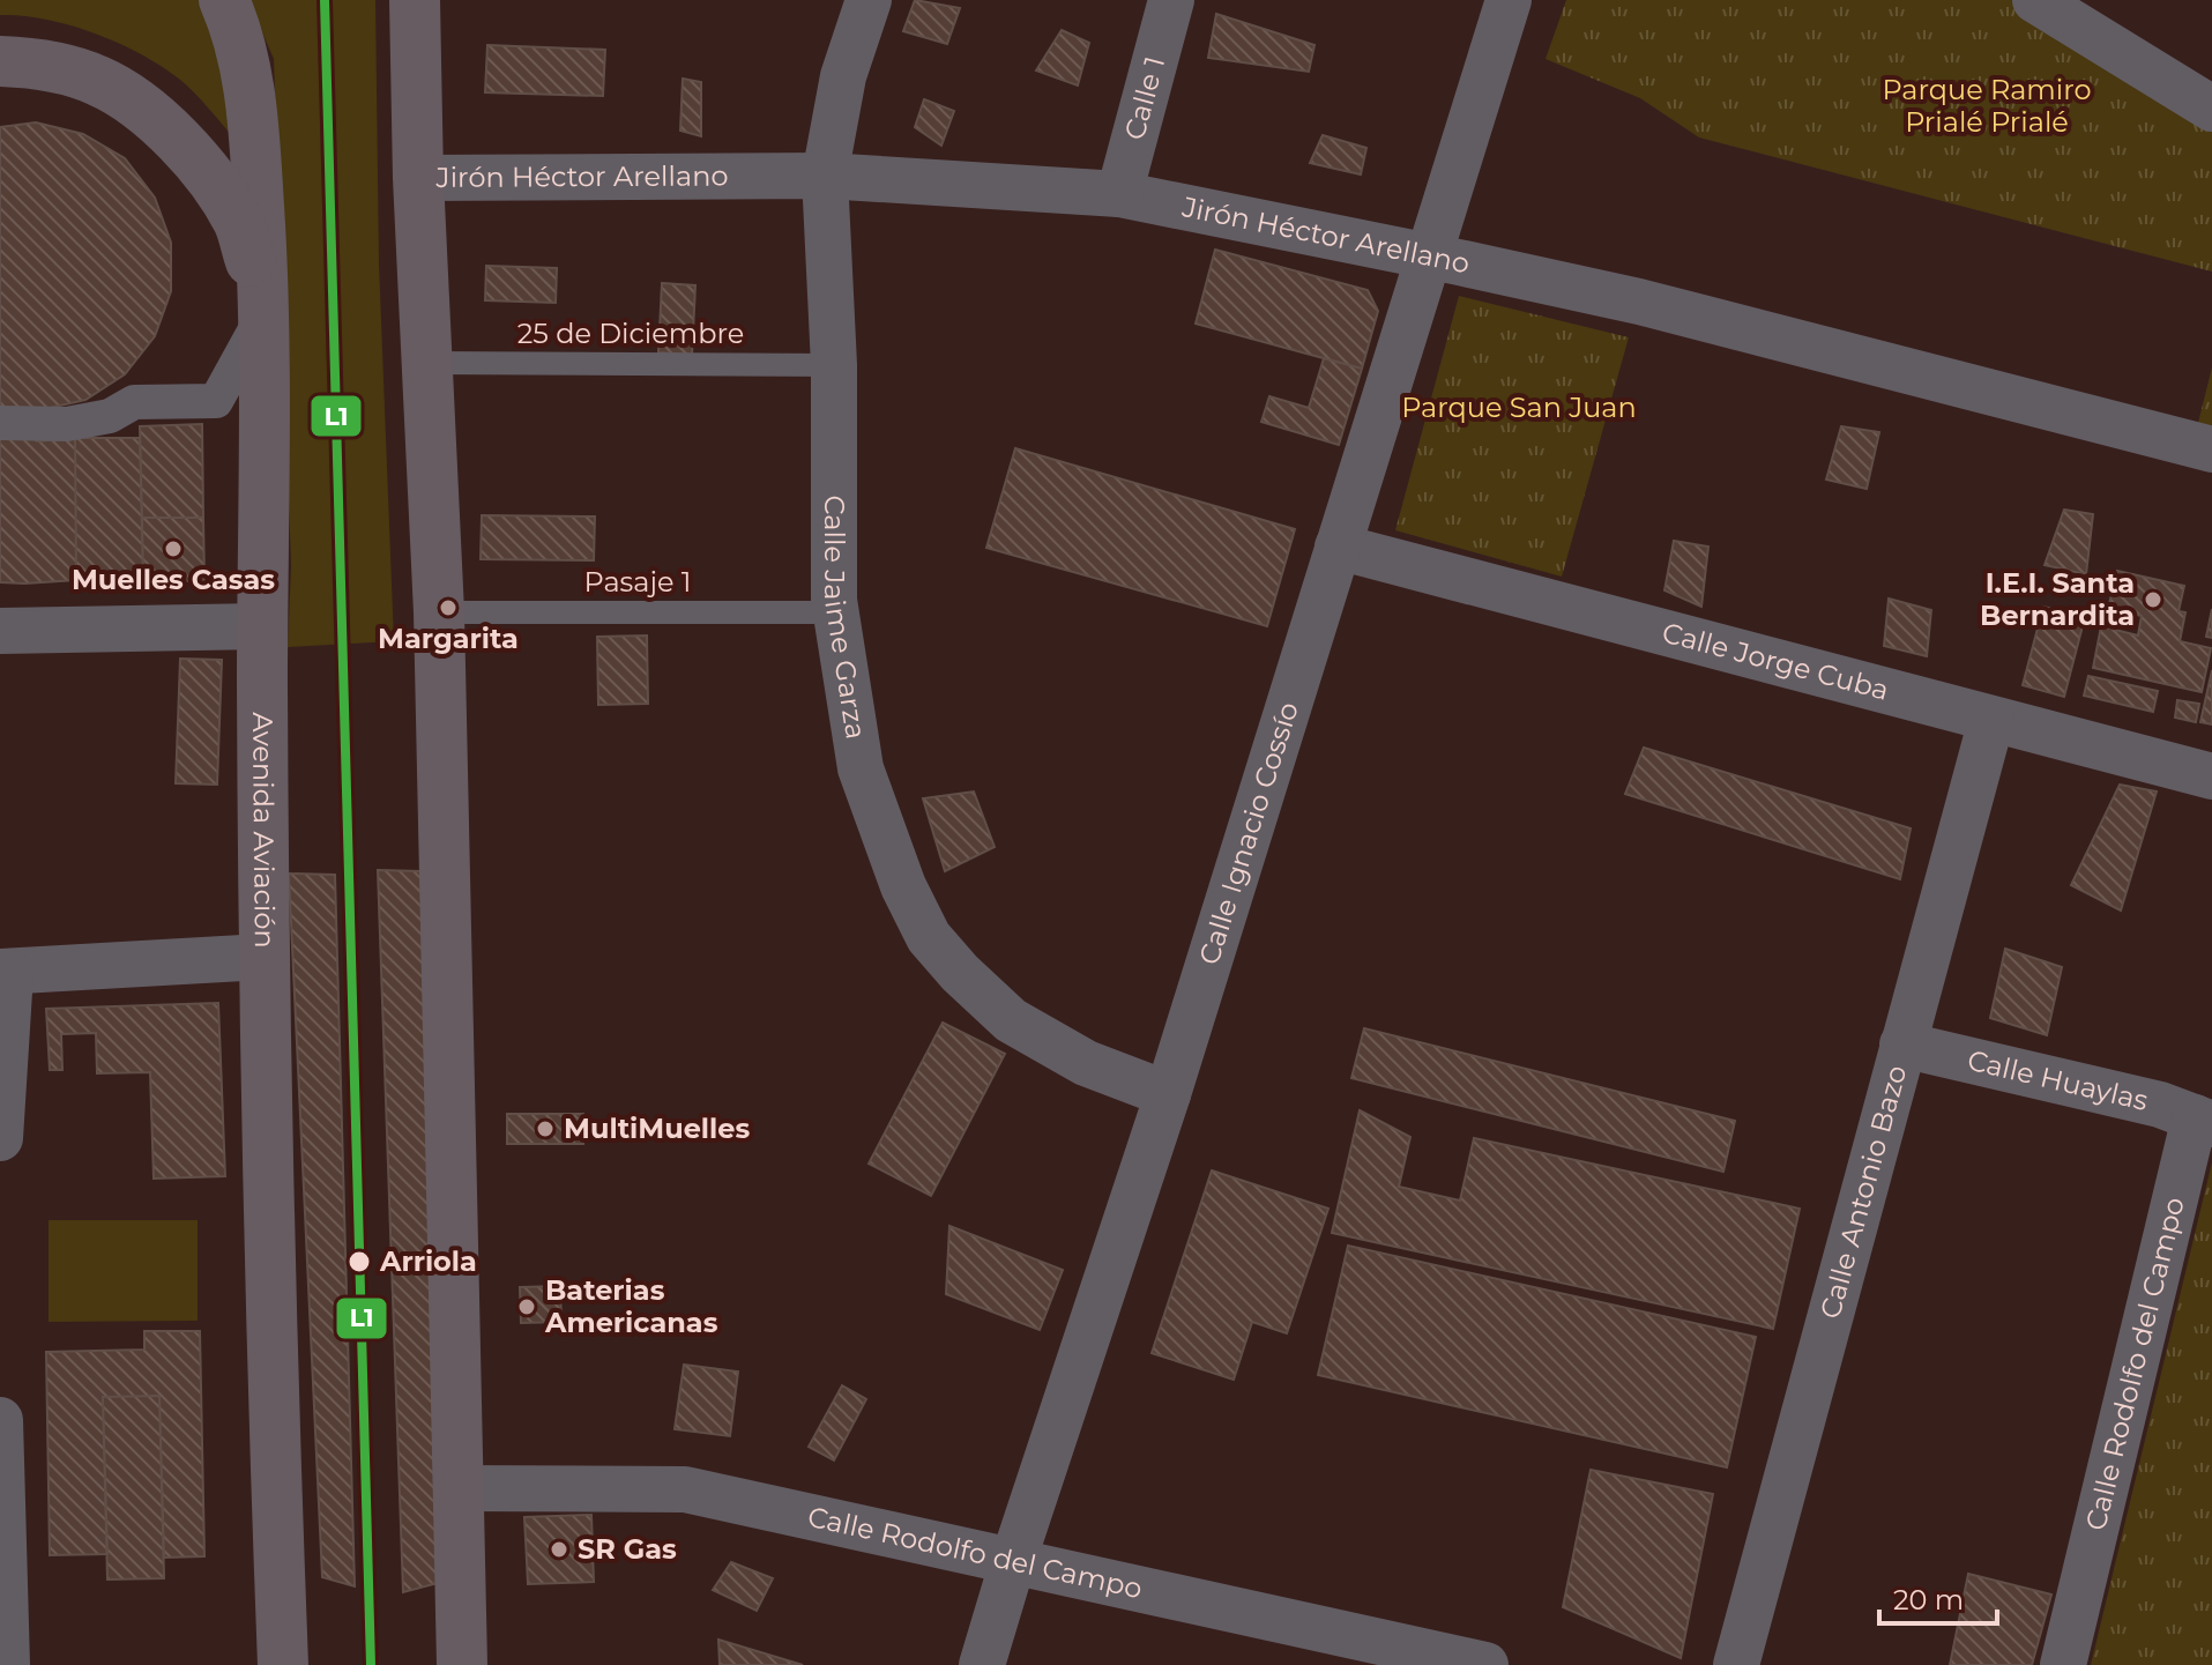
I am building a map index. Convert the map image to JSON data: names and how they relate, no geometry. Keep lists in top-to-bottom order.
{
  "streets": {
    "main road": ["Avenida Aviación"],
    "street": [
      "Calle 1",
      "Jirón Héctor Arellano",
      "Calle Jaime Garza",
      "Calle Jorge Cuba",
      "Calle Ignacio Cossío",
      "Calle Huaylas",
      "Calle Antonio Bazo",
      "Calle Rodolfo del Campo"
    ],
    "lane": ["25 de Diciembre", "Pasaje 1"]
  },
  "crossings": [
    ["Calle 1", "Jirón Héctor Arellano"],
    ["Jirón Héctor Arellano", "Calle Jaime Garza"],
    ["Jirón Héctor Arellano", "Calle Ignacio Cossío"],
    ["25 de Diciembre", "Calle Jaime Garza"],
    ["Pasaje 1", "Calle Jaime Garza"],
    ["Calle Jaime Garza", "Calle Ignacio Cossío"],
    ["Calle Jorge Cuba", "Calle Ignacio Cossío"],
    ["Calle Jorge Cuba", "Calle Antonio Bazo"],
    ["Calle Ignacio Cossío", "Calle Rodolfo del Campo"],
    ["Calle Huaylas", "Calle Antonio Bazo"],
    ["Calle Huaylas", "Calle Rodolfo del Campo"]
  ],
  "parks": ["Parque Ramiro Prialé Prialé", "Parque San Juan"],
  "places": [
    "Muelles Casas",
    "I.E.I. Santa Bernardita",
    "Margarita",
    "MultiMuelles",
    "Arriola",
    "Baterias Americanas",
    "SR Gas"
  ],
  "lines": ["transit line L1"],
  "scale_bar": "20 m"
}
